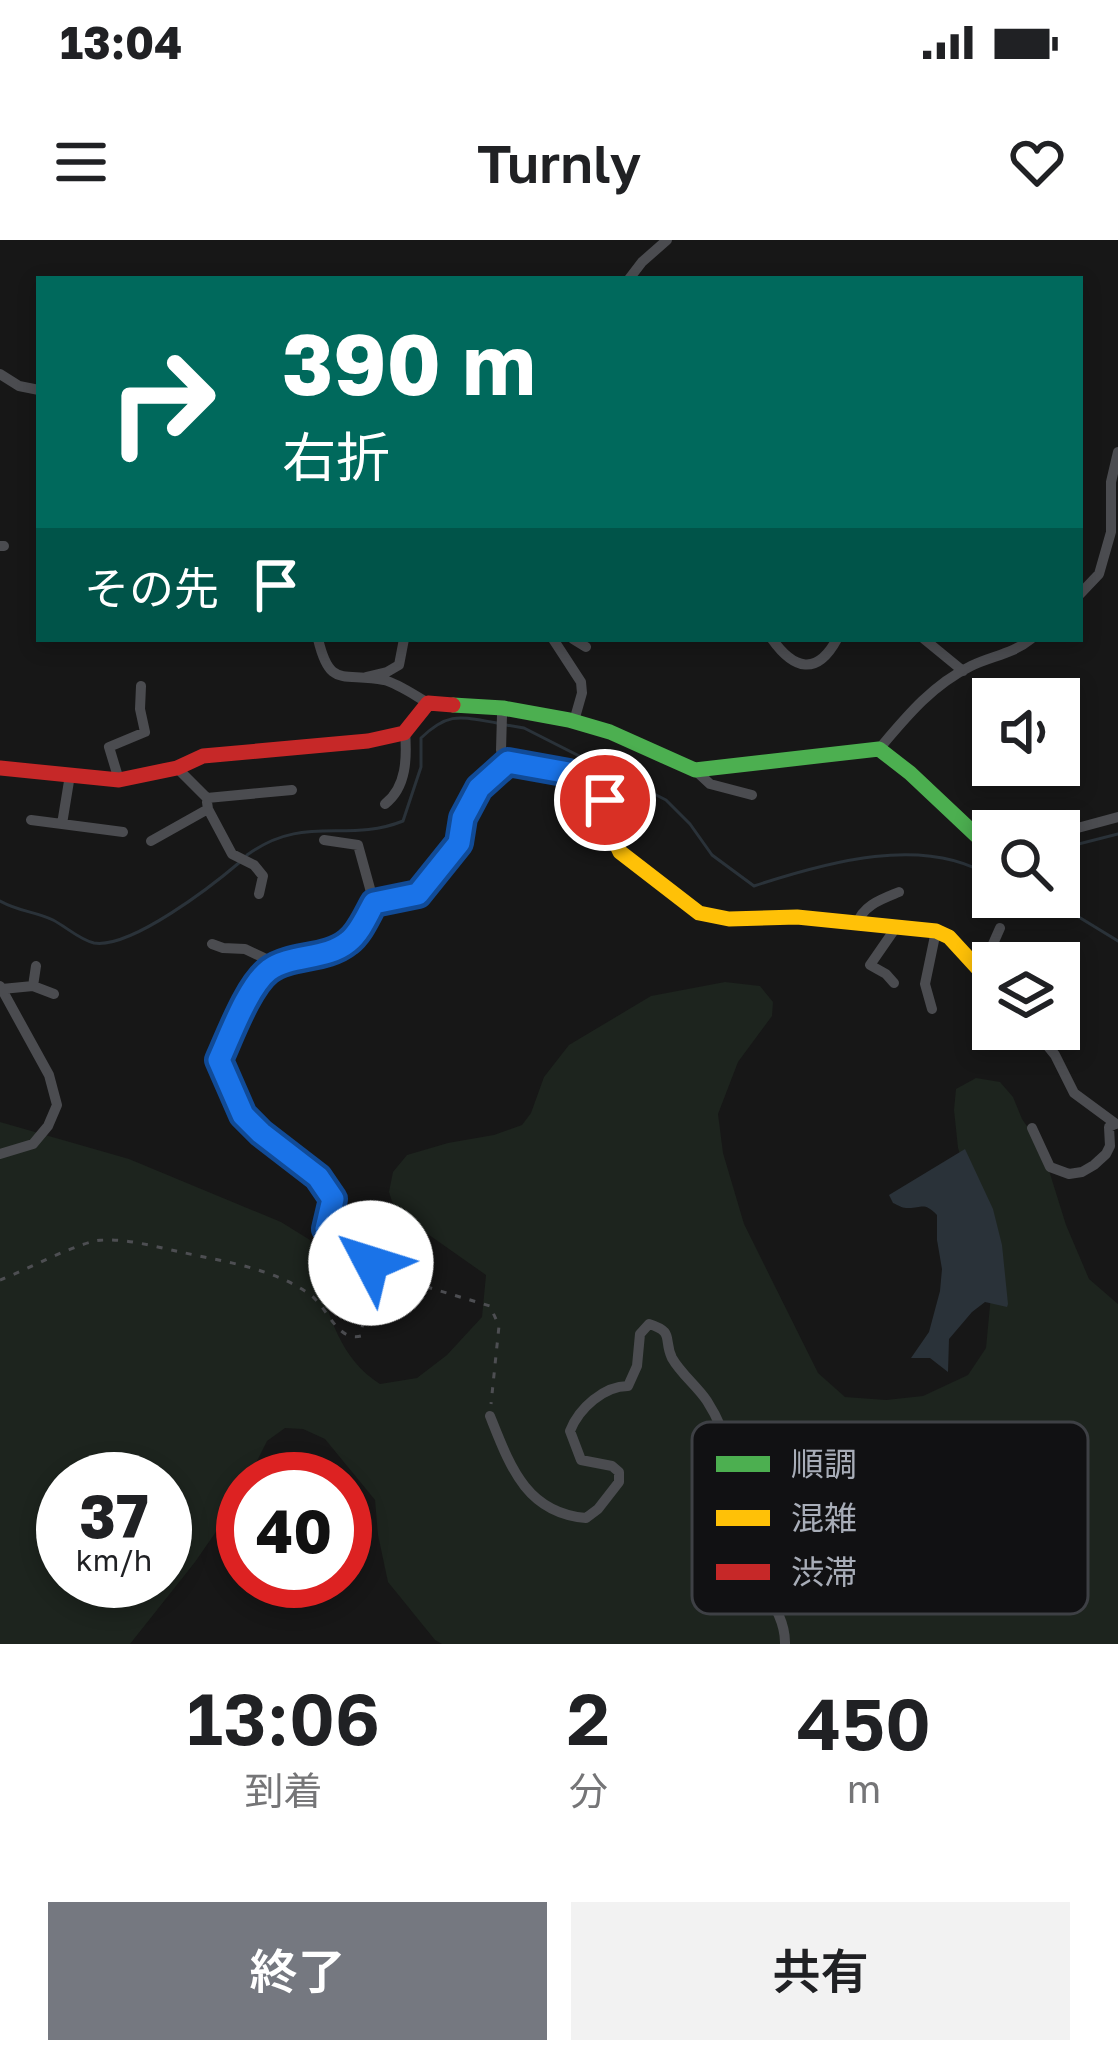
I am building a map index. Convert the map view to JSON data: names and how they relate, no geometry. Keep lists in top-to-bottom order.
{
  "legend": ["順調", "混雑", "渋滞"],
  "page": {
    "status": "13:04",
    "header": "Turnly",
    "turn": ["390 m", "右折"],
    "then": "その先",
    "speed": "37 km/h",
    "limit": "40",
    "eta": [
      "13:06",
      "到着",
      "2",
      "分",
      "450",
      "m"
    ],
    "buttons": ["終了", "共有"]
  }
}
